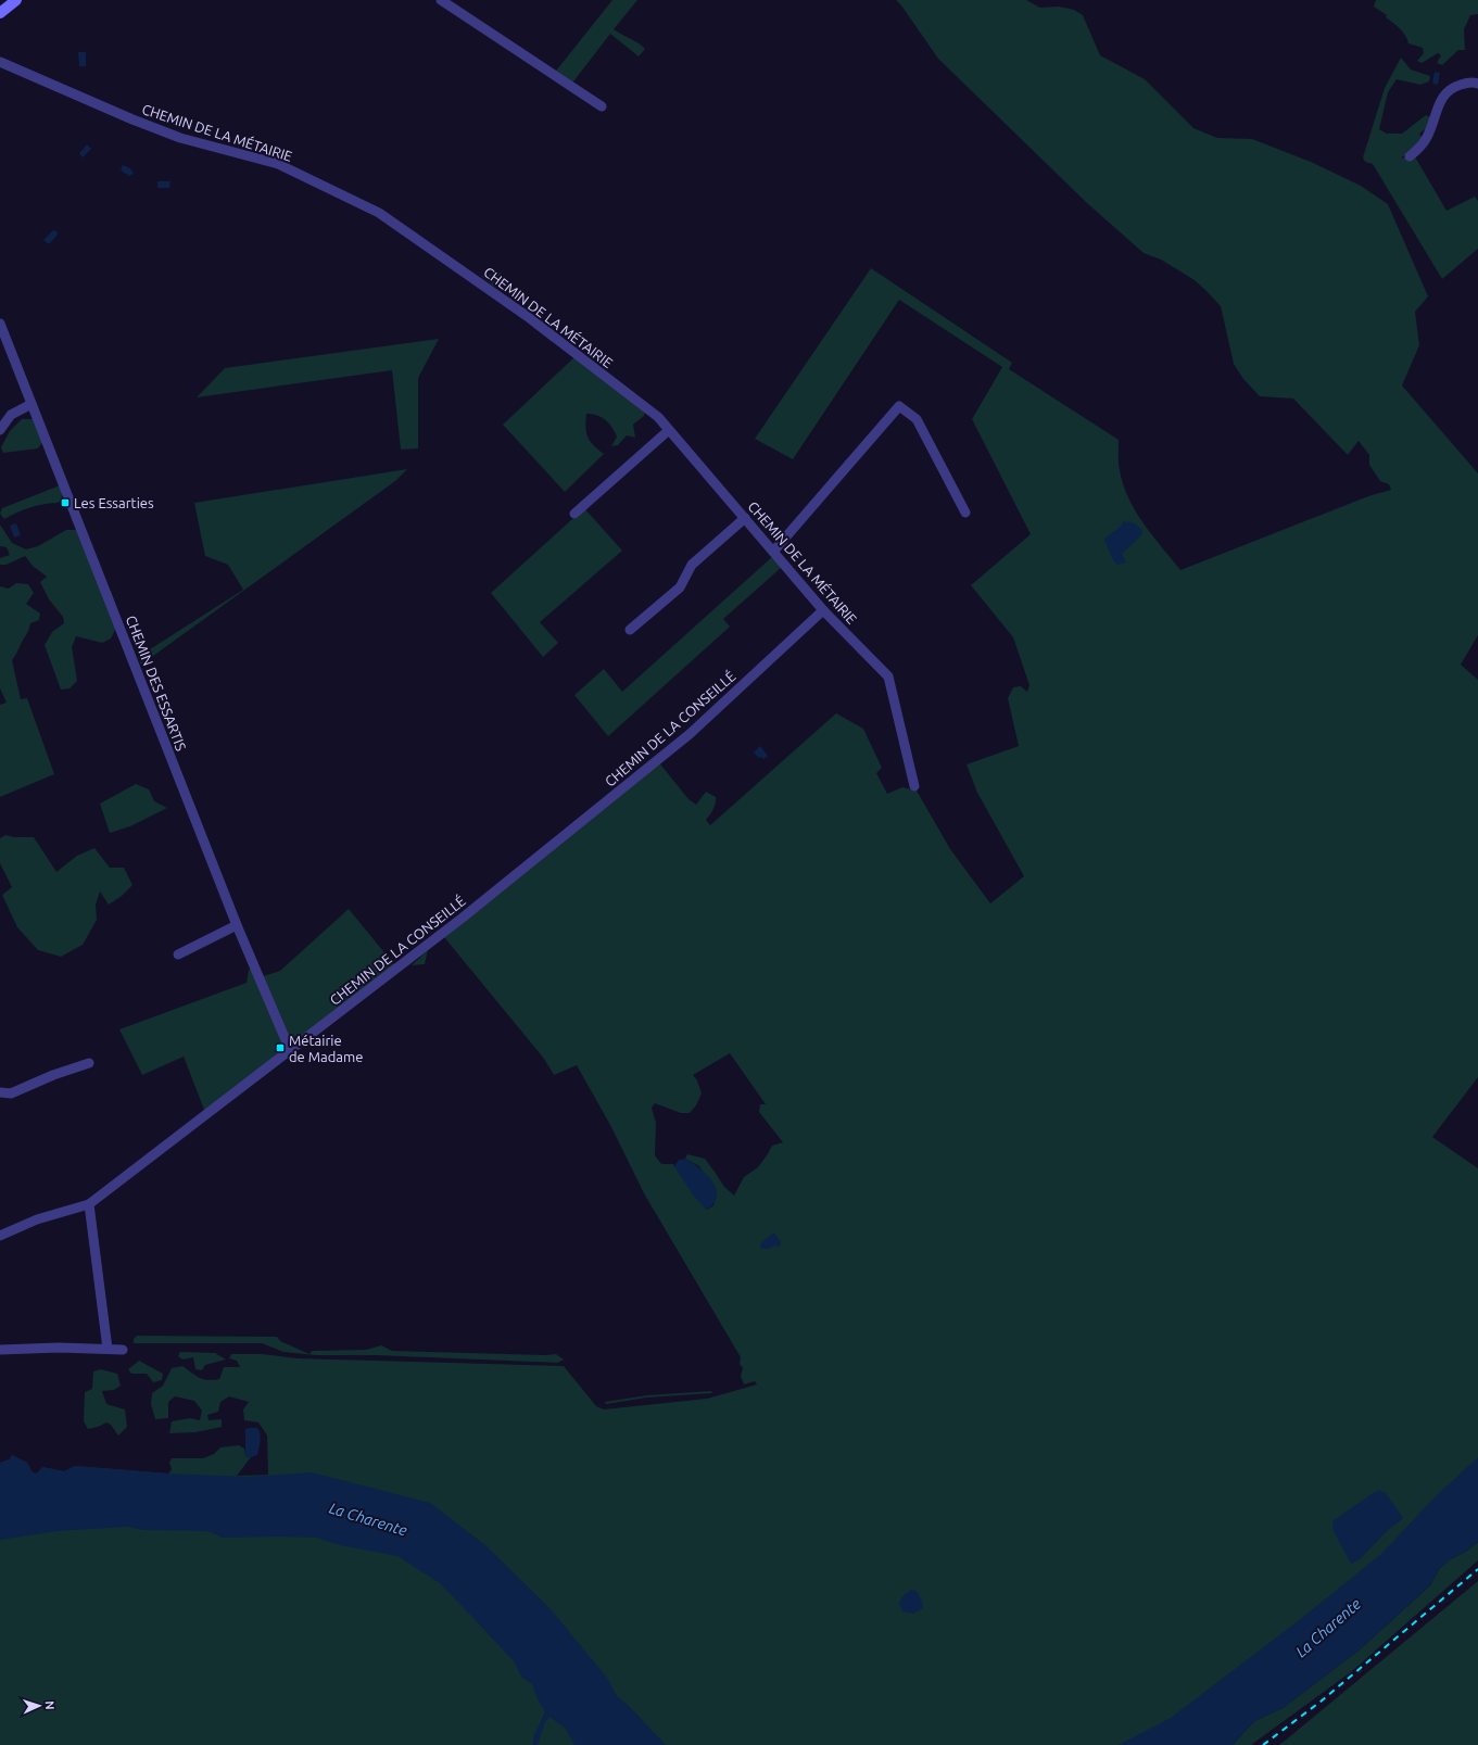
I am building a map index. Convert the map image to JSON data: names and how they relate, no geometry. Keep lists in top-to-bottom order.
{
  "streets": {
    "street": ["CHEMIN DE LA MÉTAIRIE", "CHEMIN DES ESSARTIS", "CHEMIN DE LA CONSEILLÉ"]
  },
  "crossings": [
    ["CHEMIN DE LA MÉTAIRIE", "CHEMIN DE LA CONSEILLÉ"],
    ["CHEMIN DES ESSARTIS", "CHEMIN DE LA CONSEILLÉ"]
  ],
  "water": ["La Charente"],
  "places": {
    "transit": ["Les Essarties", "Métairie de Madame"]
  },
  "north": "right"
}
